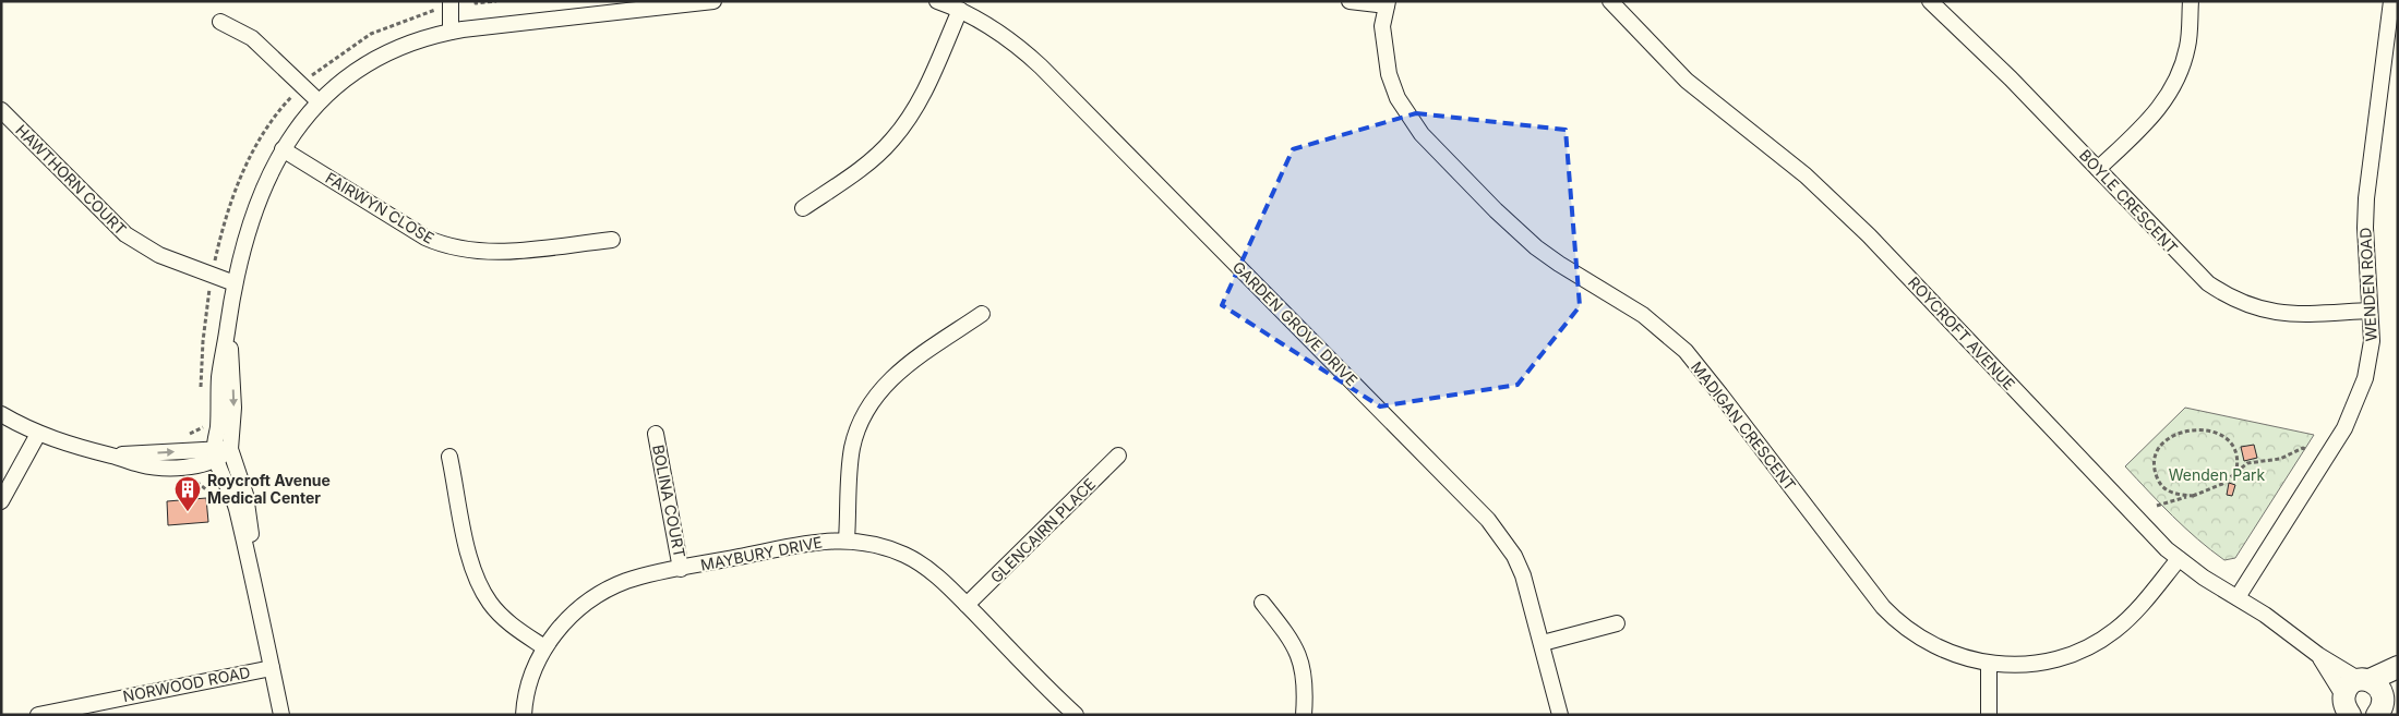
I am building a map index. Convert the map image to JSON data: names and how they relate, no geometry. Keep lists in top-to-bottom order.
{
  "streets": {
    "street": [
      "HAWTHORN COURT",
      "BOYLE CRESCENT",
      "FAIRWYN CLOSE",
      "WENDEN ROAD",
      "GARDEN GROVE DRIVE",
      "ROYCROFT AVENUE",
      "MADIGAN CRESCENT",
      "BOLINA COURT",
      "GLENCAIRN PLACE",
      "MAYBURY DRIVE",
      "NORWOOD ROAD"
    ]
  },
  "crossings": [
    ["BOYLE CRESCENT", "WENDEN ROAD"],
    ["WENDEN ROAD", "ROYCROFT AVENUE"],
    ["ROYCROFT AVENUE", "MADIGAN CRESCENT"],
    ["BOLINA COURT", "MAYBURY DRIVE"],
    ["GLENCAIRN PLACE", "MAYBURY DRIVE"]
  ],
  "parks": ["Wenden Park"],
  "places": {
    "building": ["Roycroft Avenue Medical Center"]
  }
}
